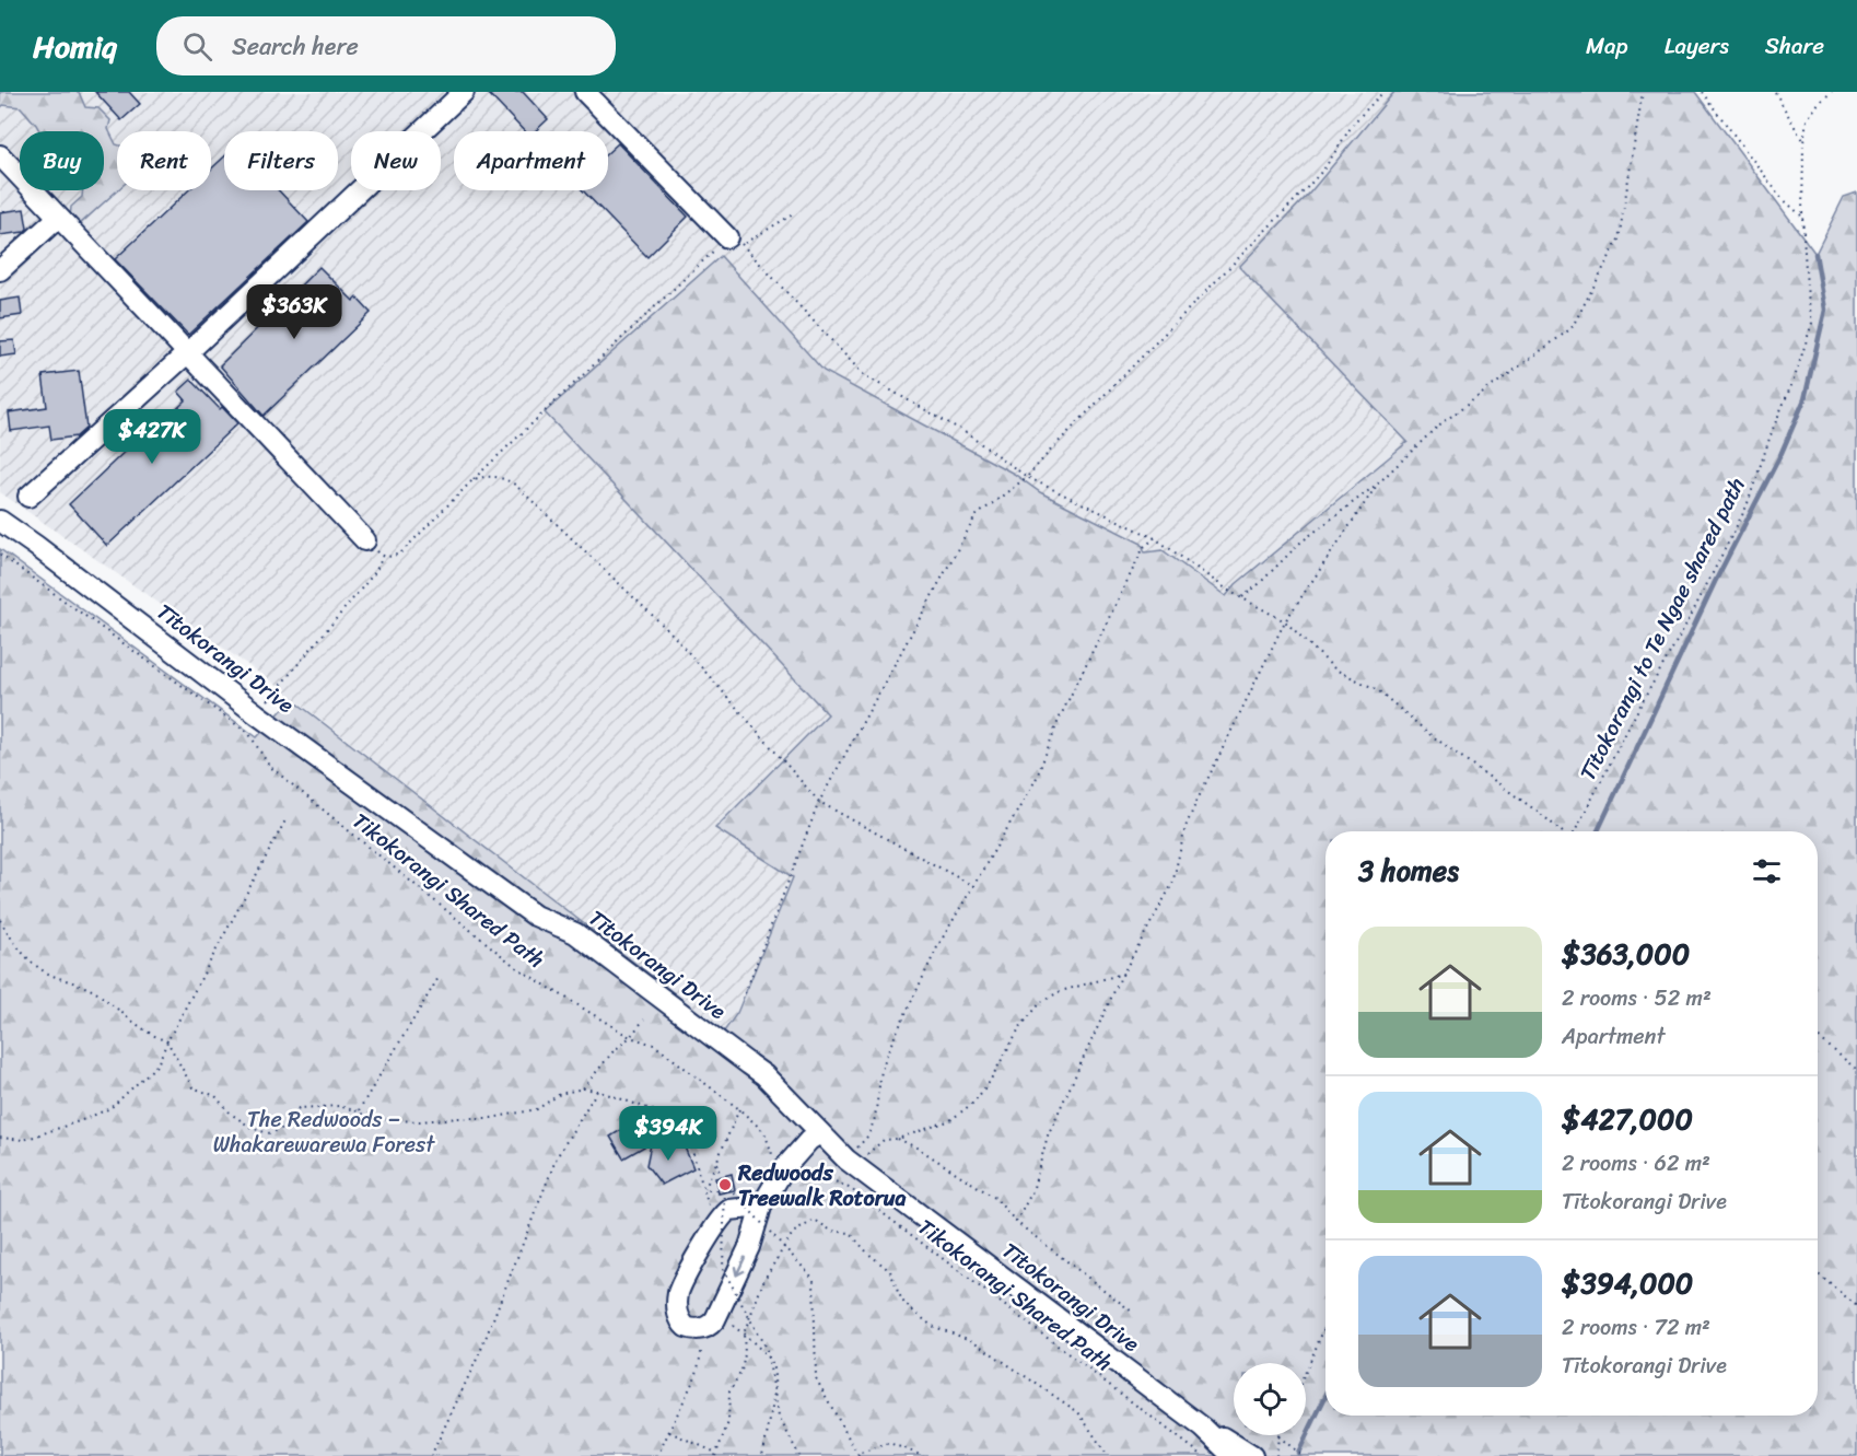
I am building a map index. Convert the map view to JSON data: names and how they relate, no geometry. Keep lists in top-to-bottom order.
{
  "streets": {
    "street": ["Tītokorangi Drive"],
    "path": ["Tītokorangi to Te Ngae shared path", "Tikokorangi Shared Path"]
  },
  "parks": ["The Redwoods – Whakarewarewa Forest"],
  "places": ["Redwoods Treewalk Rotorua"],
  "page": {
    "header": "Homiq",
    "search": "Search here",
    "nav": ["Map", "Layers", "Share"],
    "chip": [
      "Buy",
      "Rent",
      "Filters",
      "New",
      "Apartment"
    ],
    "price": ["$363K", "$427K", "$394K"],
    "heading": "3 homes",
    "list": [
      {
        "name": "$363,000",
        "note": "2 rooms · 52 m² · Apartment"
      },
      {
        "name": "$427,000",
        "note": "2 rooms · 62 m² · Tītokorangi Drive"
      },
      {
        "name": "$394,000",
        "note": "2 rooms · 72 m² · Tītokorangi Drive"
      }
    ]
  }
}
